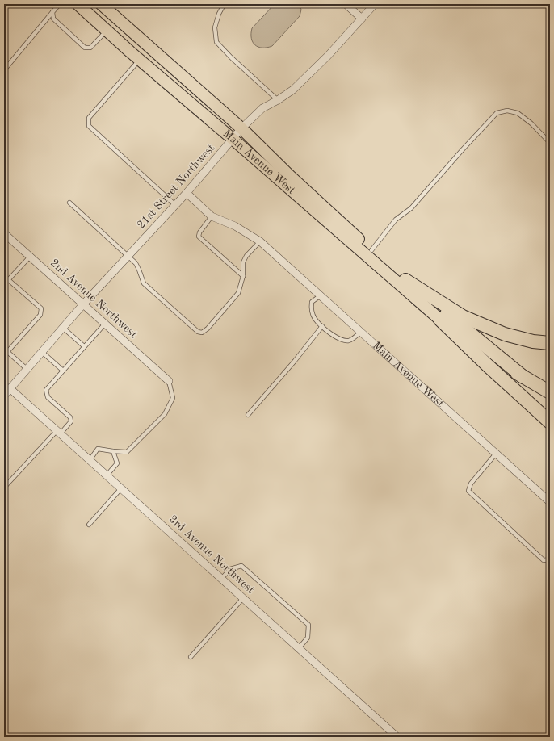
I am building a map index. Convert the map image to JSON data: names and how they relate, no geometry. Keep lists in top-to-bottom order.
{
  "streets": {
    "main road": ["Main Avenue West"],
    "street": ["21st Street Northwest", "2nd Avenue Northwest", "3rd Avenue Northwest"]
  },
  "crossings": [
    ["Main Avenue West", "21st Street Northwest"],
    ["21st Street Northwest", "2nd Avenue Northwest"],
    ["21st Street Northwest", "3rd Avenue Northwest"]
  ]
}
